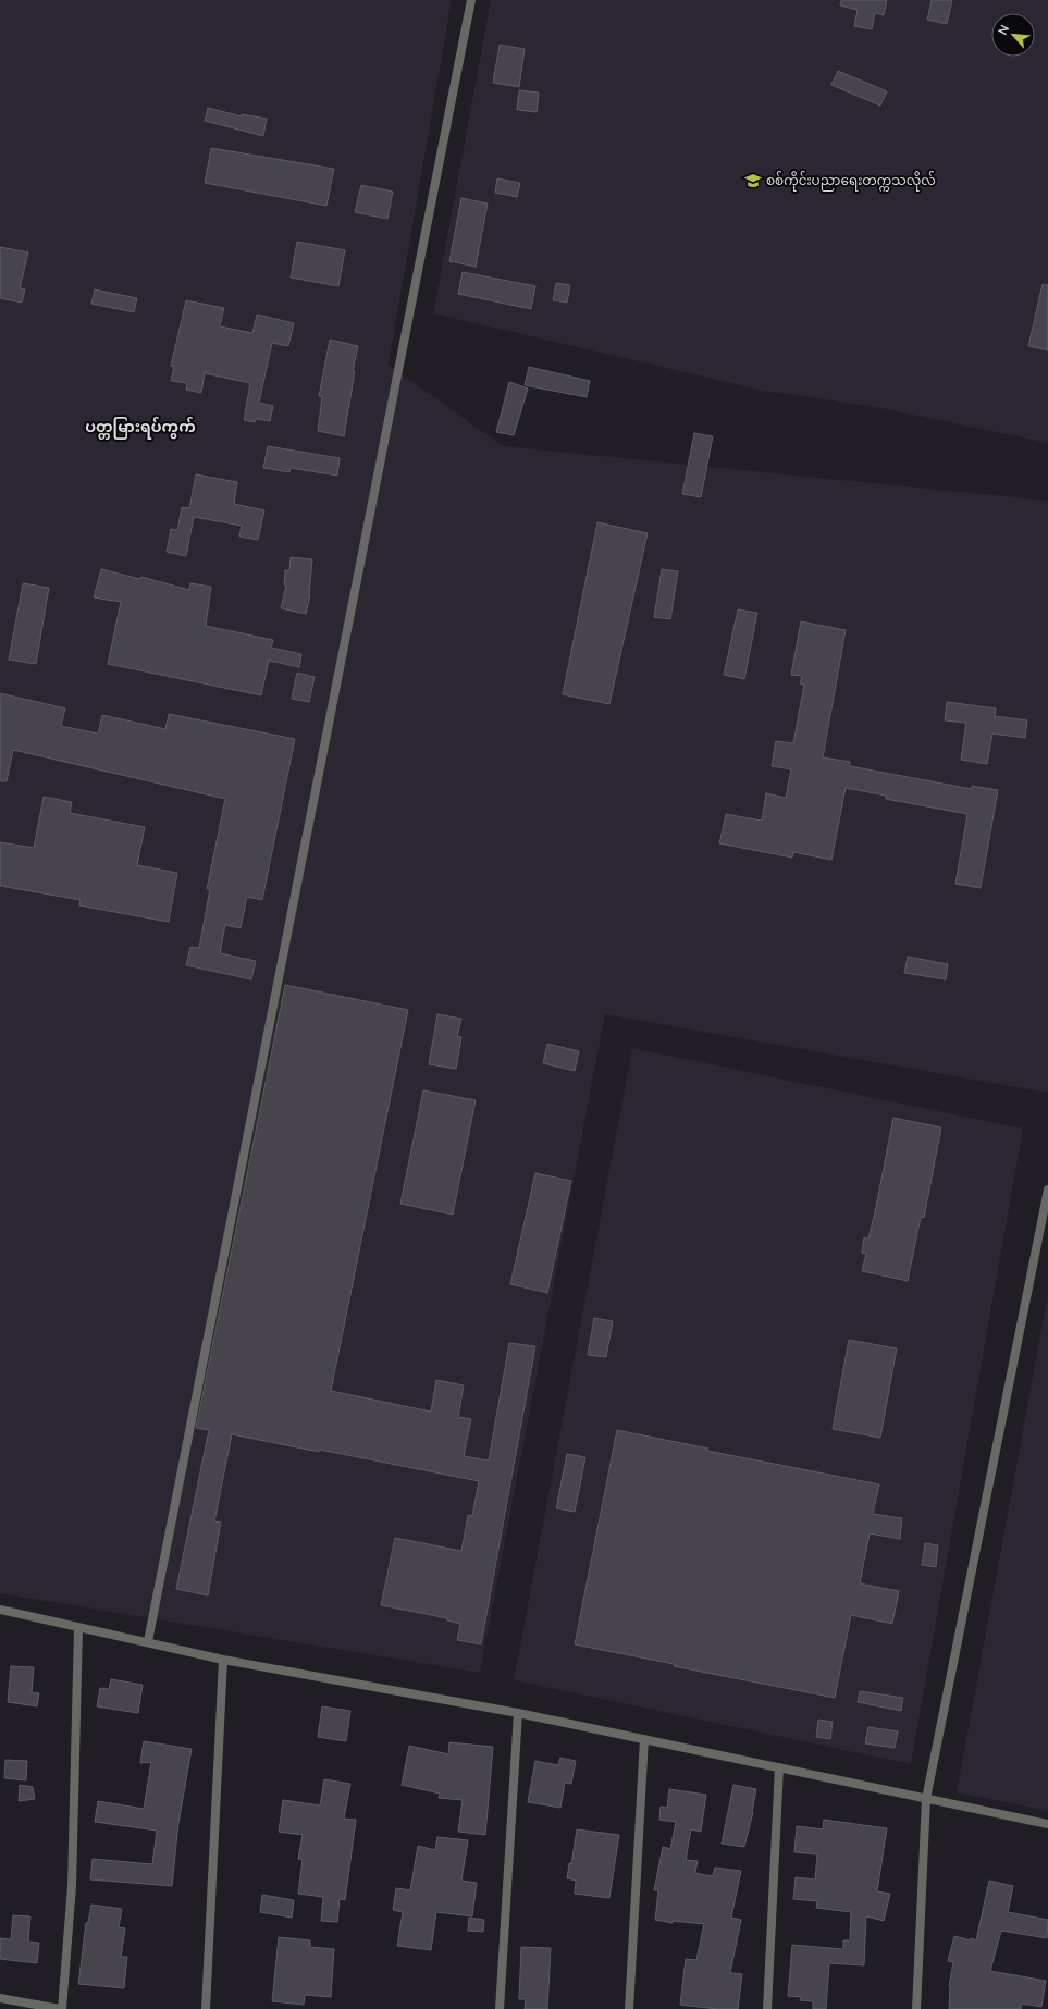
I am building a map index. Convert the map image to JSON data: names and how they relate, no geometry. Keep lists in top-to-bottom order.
{
  "districts": ["ပတ္တမြားရပ်ကွက်"],
  "places": {
    "school or university": ["စစ်ကိုင်းပညာရေးတက္ကသလိုလ်"]
  },
  "north": "top left"
}
